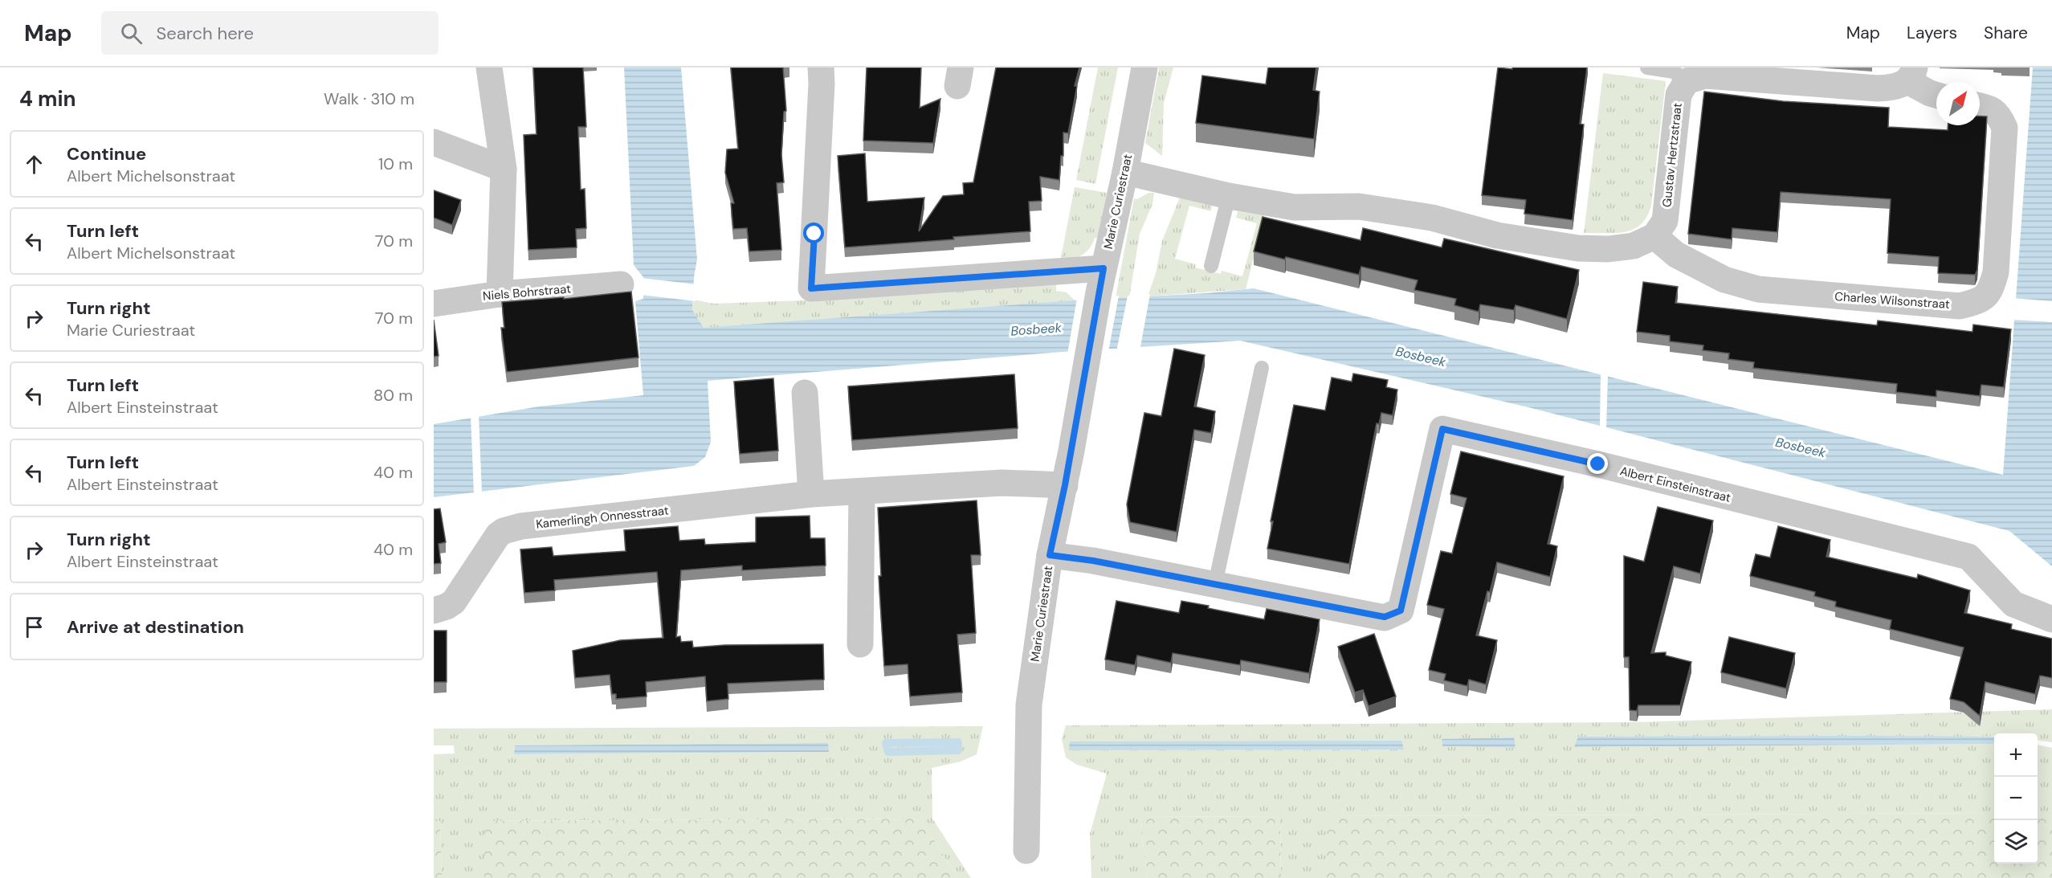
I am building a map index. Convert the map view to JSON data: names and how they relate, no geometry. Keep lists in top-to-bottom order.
{
  "streets": {
    "street": [
      "Gustav Hertzstraat",
      "Marie Curiestraat",
      "Niels Bohrstraat",
      "Charles Wilsonstraat",
      "Albert Einsteinstraat",
      "Kamerlingh Onnesstraat"
    ]
  },
  "crossings": [
    ["Gustav Hertzstraat", "Charles Wilsonstraat"],
    ["Marie Curiestraat", "Albert Einsteinstraat"],
    ["Marie Curiestraat", "Kamerlingh Onnesstraat"]
  ],
  "water": ["Bosbeek"],
  "north": "top right",
  "page": {
    "header": "Map",
    "search": "Search here",
    "nav": ["Map", "Layers", "Share"],
    "heading": ["4 min", "Walk · 310 m"],
    "list": [
      ["Continue", "Albert Michelsonstraat", "10 m"],
      ["Turn left", "Albert Michelsonstraat", "70 m"],
      ["Turn right", "Marie Curiestraat", "70 m"],
      ["Turn left", "Albert Einsteinstraat", "80 m"],
      ["Turn left", "Albert Einsteinstraat", "40 m"],
      ["Turn right", "Albert Einsteinstraat", "40 m"],
      "Arrive at destination"
    ],
    "map_buttons": ["+", "−"]
  }
}
